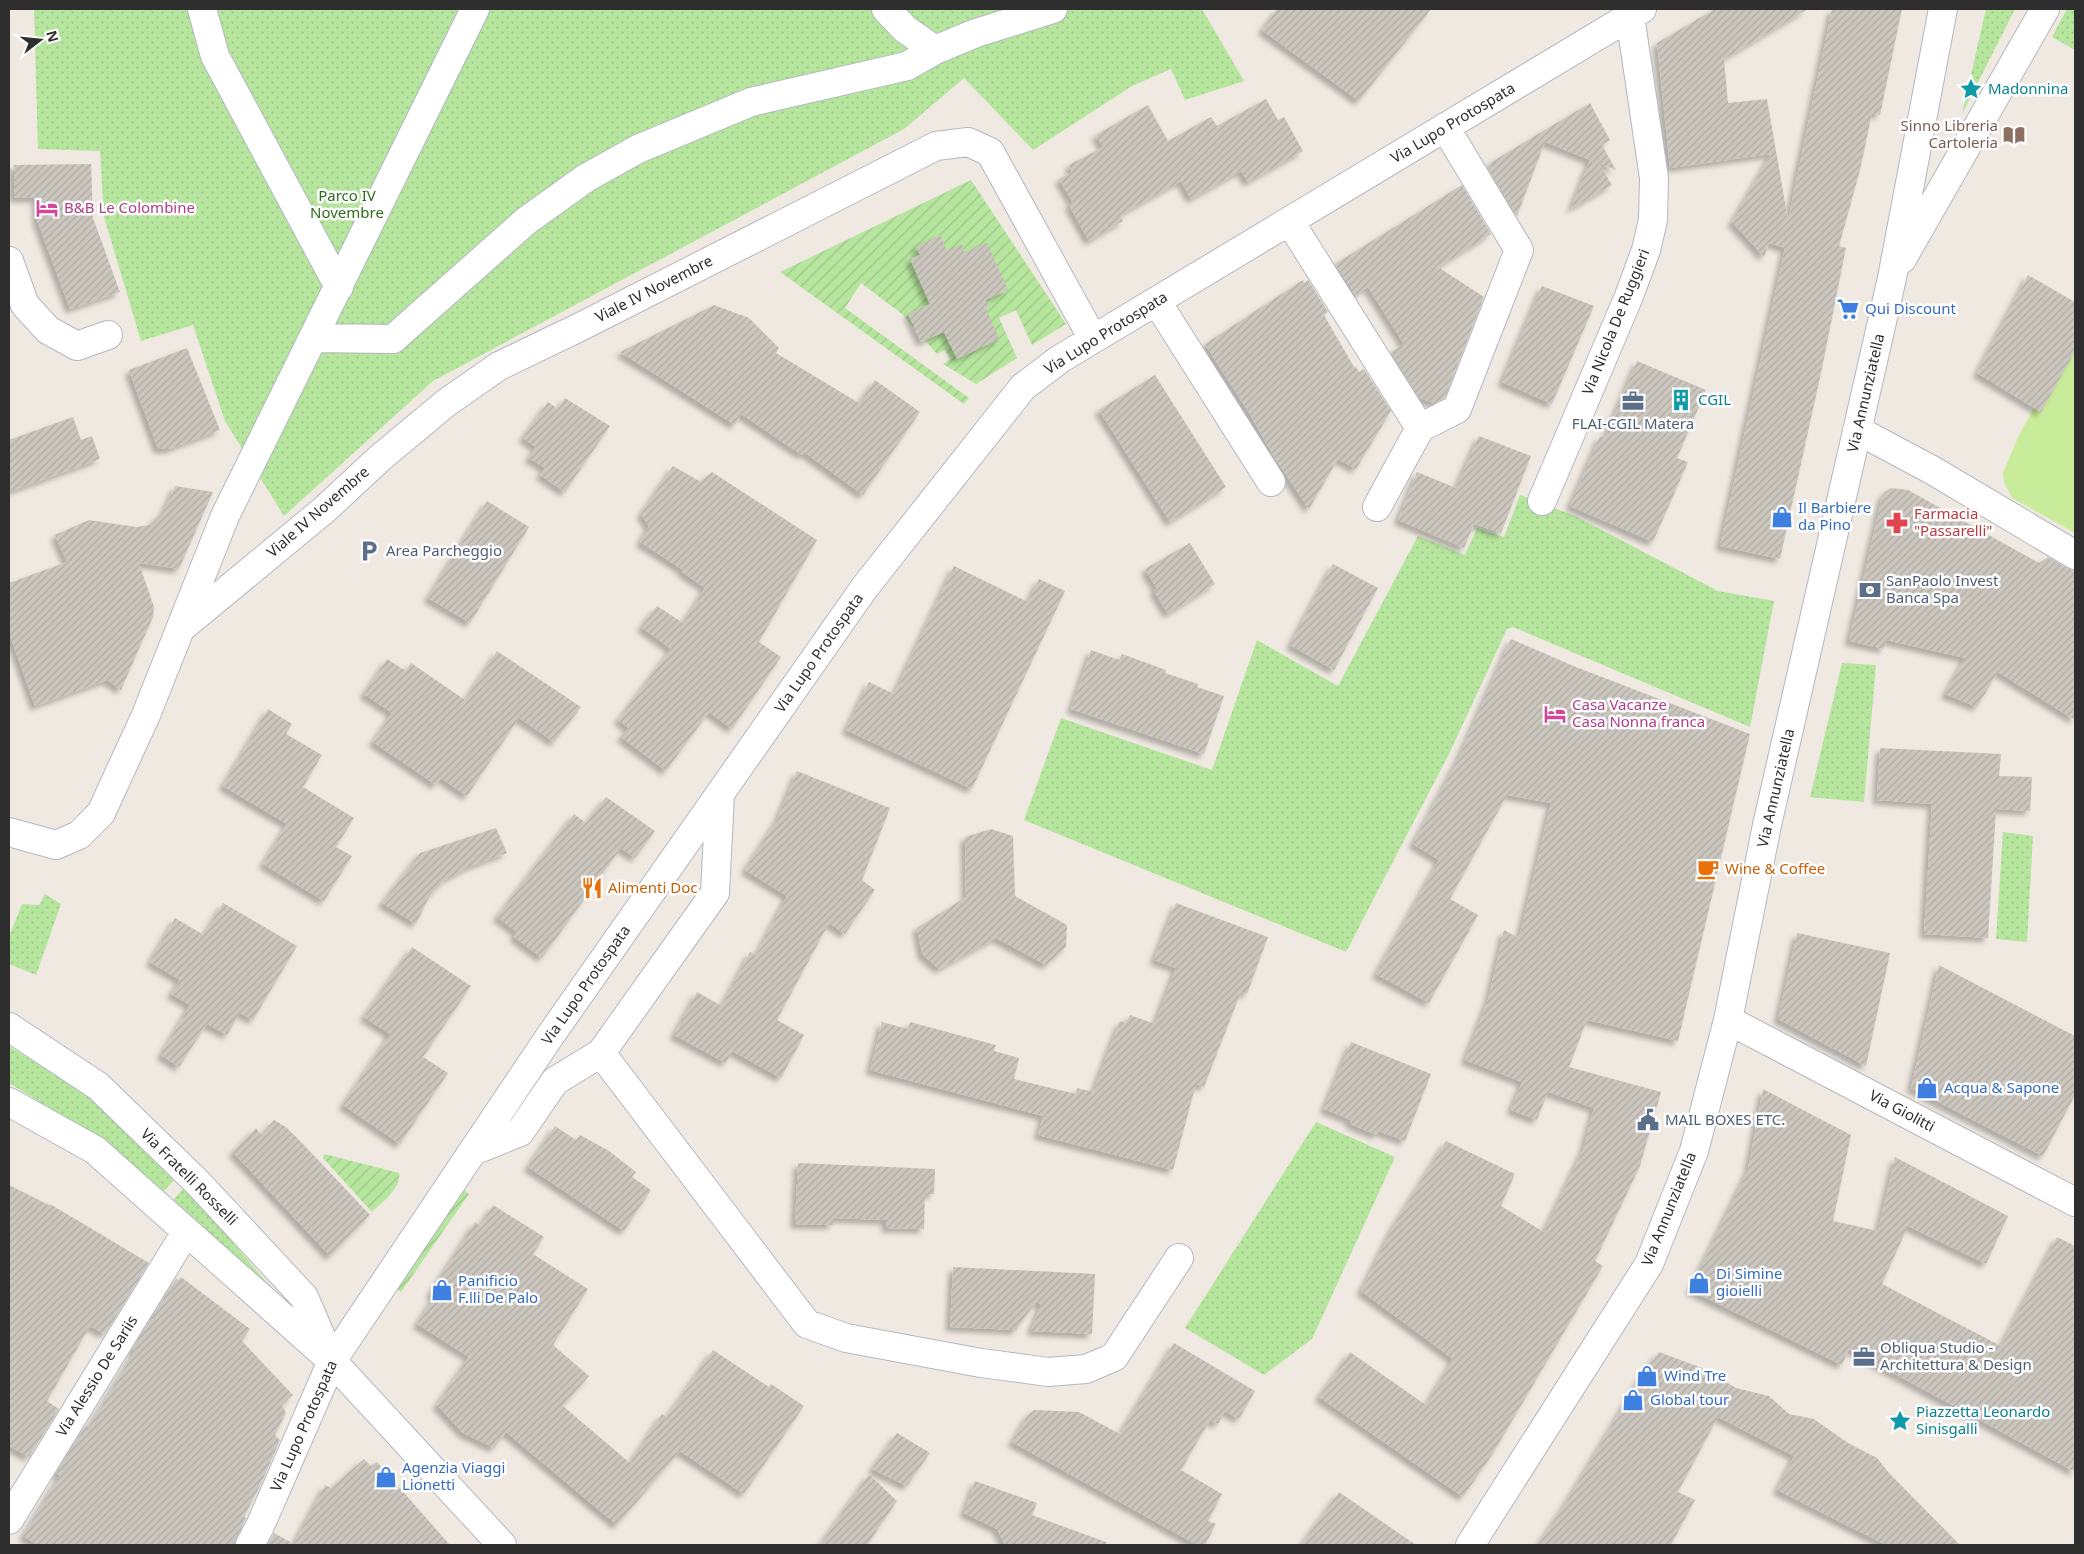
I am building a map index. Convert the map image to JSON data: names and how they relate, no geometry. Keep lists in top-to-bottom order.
{
  "streets": {
    "street": [
      "Via Lupo Protospata",
      "Viale IV Novembre",
      "Via Nicola De Ruggieri",
      "Via Annunziatella",
      "Via Giolitti",
      "Via Fratelli Rosselli",
      "Via Alessio De Sariis"
    ]
  },
  "crossings": [
    ["Via Lupo Protospata", "Viale IV Novembre"],
    ["Via Lupo Protospata", "Via Nicola De Ruggieri"],
    ["Via Lupo Protospata", "Via Fratelli Rosselli"],
    ["Via Annunziatella", "Via Giolitti"],
    ["Via Fratelli Rosselli", "Via Alessio De Sariis"]
  ],
  "parks": ["Parco IV Novembre"],
  "places": {
    "place": ["Madonnina", "Piazzetta Leonardo Sinisgalli"],
    "library": ["Sinno Libreria Cartoleria"],
    "hotel": ["B&B Le Colombine", "Casa Vacanze Casa Nonna franca"],
    "supermarket": ["Qui Discount"],
    "building": ["CGIL"],
    "office": ["FLAI-CGIL Matera", "Obliqua Studio - Architettura & Design"],
    "shop": [
      "Il Barbiere da Pino",
      "Acqua & Sapone",
      "Di Simine gioielli",
      "Panificio F.lli De Palo",
      "Wind Tre",
      "Global tour",
      "Agenzia Viaggi Lionetti"
    ],
    "pharmacy": ["Farmacia \"Passarelli\""],
    "parking": ["Area Parcheggio"],
    "bank": ["SanPaolo Invest Banca Spa"],
    "cafe": ["Wine & Coffee"],
    "restaurant": ["Alimenti Doc"],
    "public building": ["MAIL BOXES ETC."]
  },
  "north": "right"
}
